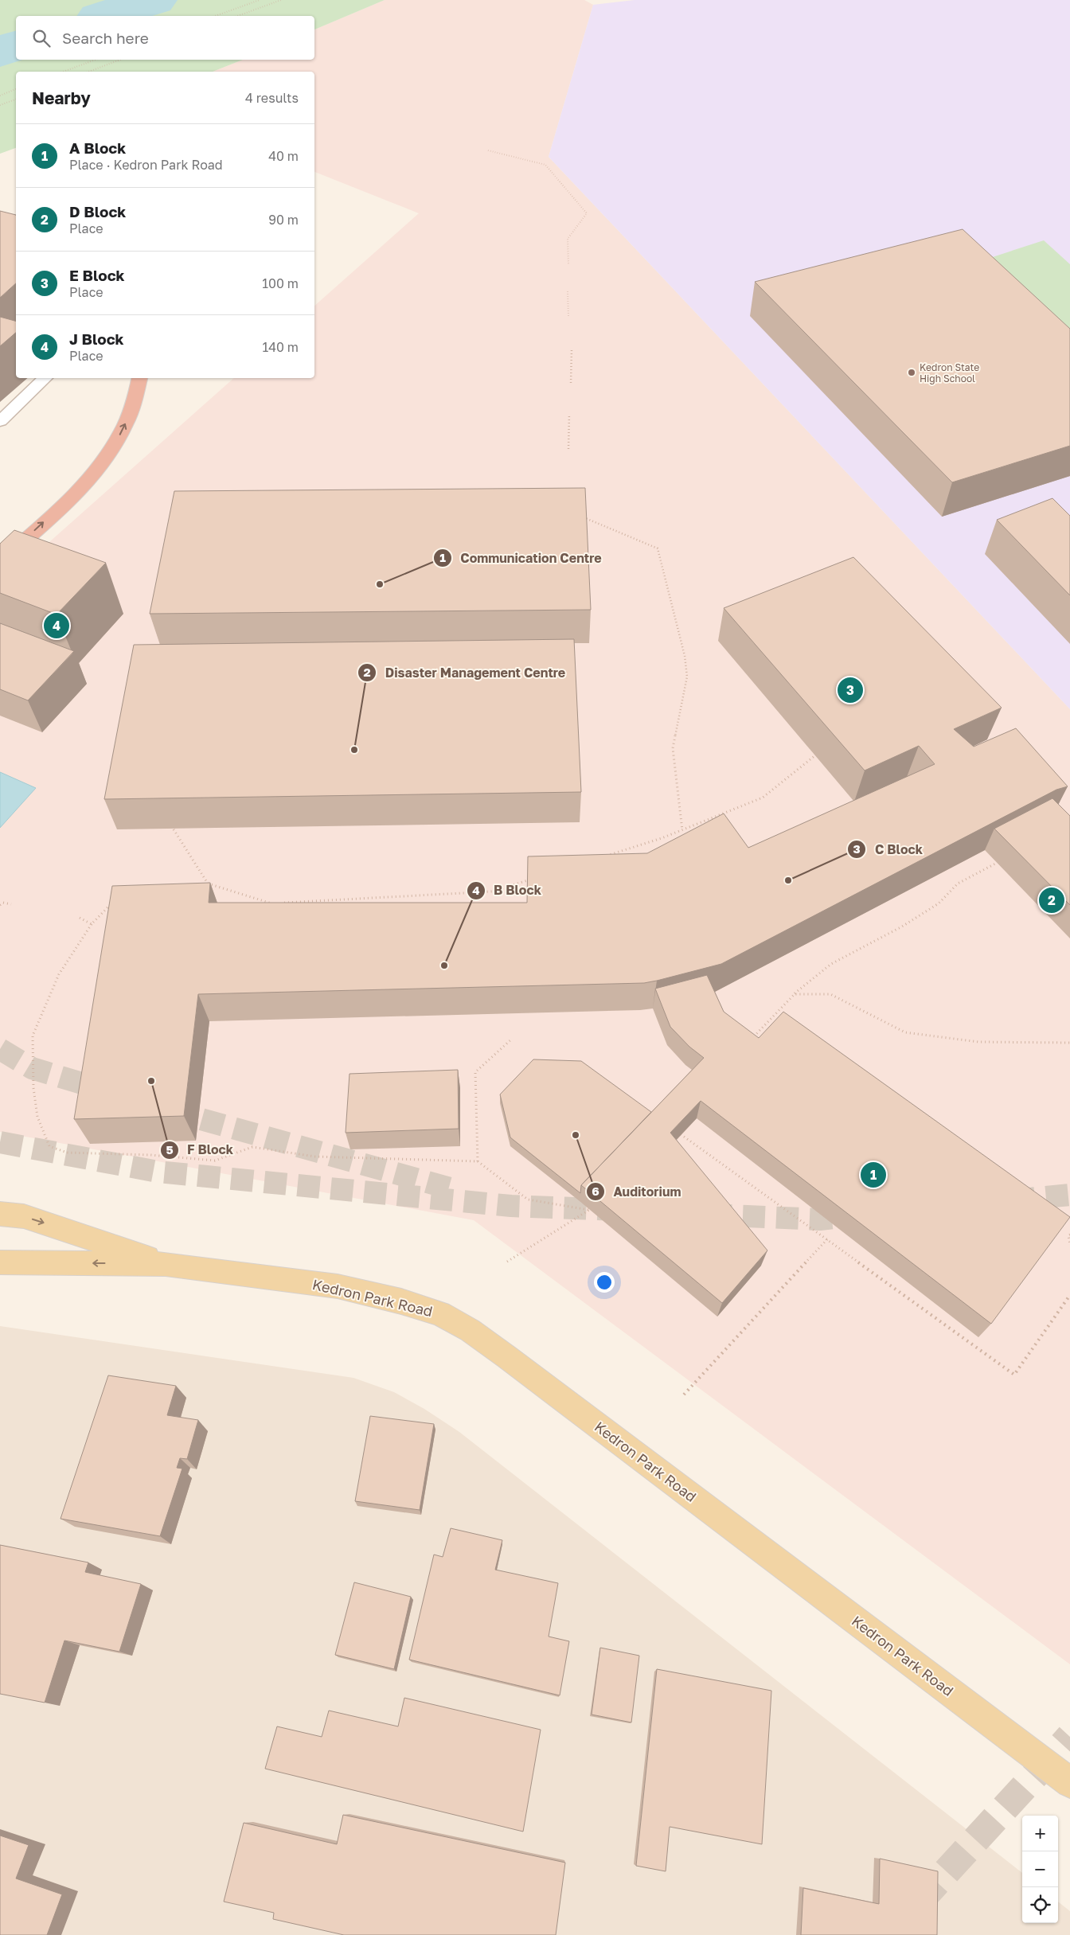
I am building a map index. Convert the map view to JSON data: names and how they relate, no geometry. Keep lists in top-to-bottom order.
{
  "streets": {
    "main road": ["Kedron Park Road"]
  },
  "places": [
    "Kedron State High School",
    "Communication Centre",
    "Disaster Management Centre",
    "C Block",
    "B Block",
    "F Block",
    "Auditorium"
  ],
  "page": {
    "search": "Search here",
    "heading": ["Nearby", "4 results"],
    "list": [
      {
        "mark": "1",
        "name": "A Block",
        "note": "Place · Kedron Park Road",
        "value": "40 m"
      },
      {
        "mark": "2",
        "name": "D Block",
        "note": "Place",
        "value": "90 m"
      },
      {
        "mark": "3",
        "name": "E Block",
        "note": "Place",
        "value": "100 m"
      },
      {
        "mark": "4",
        "name": "J Block",
        "note": "Place",
        "value": "140 m"
      }
    ],
    "pins": [
      "4",
      "3",
      "2",
      "1"
    ],
    "map_buttons": ["+", "−"]
  }
}
